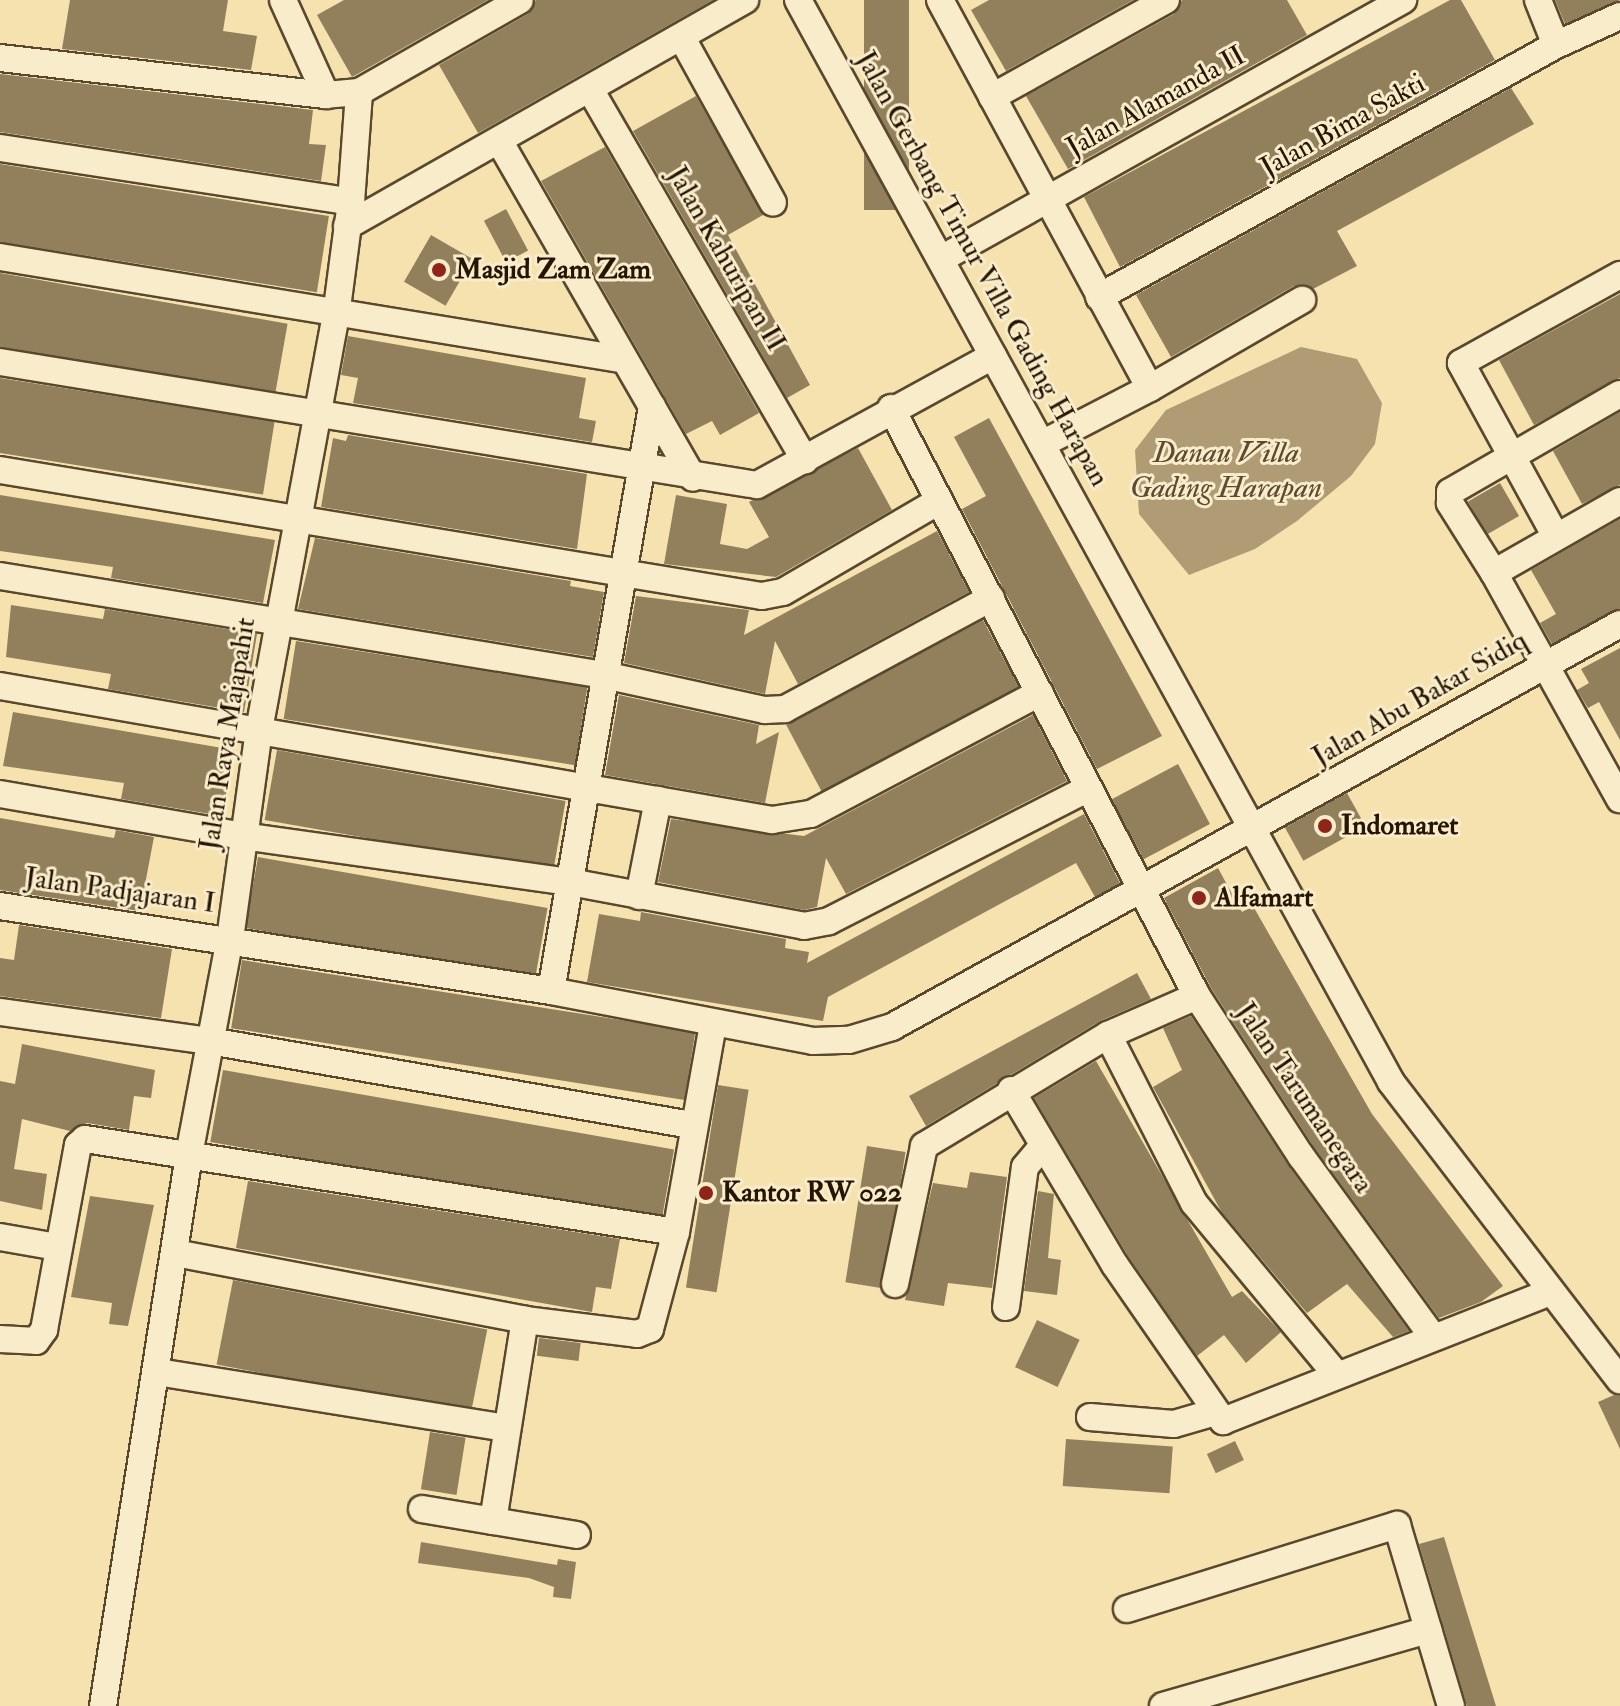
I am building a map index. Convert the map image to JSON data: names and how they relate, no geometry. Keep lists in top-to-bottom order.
{
  "streets": {
    "street": [
      "Jalan Alamanda II",
      "Jalan Bima Sakti",
      "Jalan Kahuripan II",
      "Jalan Gerbang Timur Villa Gading Harapan",
      "Jalan Abu Bakar Sidiq",
      "Jalan Raya Majapahit",
      "Jalan Padjajaran I",
      "Jalan Tarumanegara"
    ]
  },
  "crossings": [
    ["Jalan Alamanda II", "Jalan Gerbang Timur Villa Gading Harapan"],
    ["Jalan Gerbang Timur Villa Gading Harapan", "Jalan Abu Bakar Sidiq"],
    ["Jalan Abu Bakar Sidiq", "Jalan Padjajaran I"],
    ["Jalan Abu Bakar Sidiq", "Jalan Tarumanegara"],
    ["Jalan Raya Majapahit", "Jalan Padjajaran I"]
  ],
  "water": ["Danau Villa Gading Harapan"],
  "places": [
    "Masjid Zam Zam",
    "Indomaret",
    "Alfamart",
    "Kantor RW 022"
  ]
}
